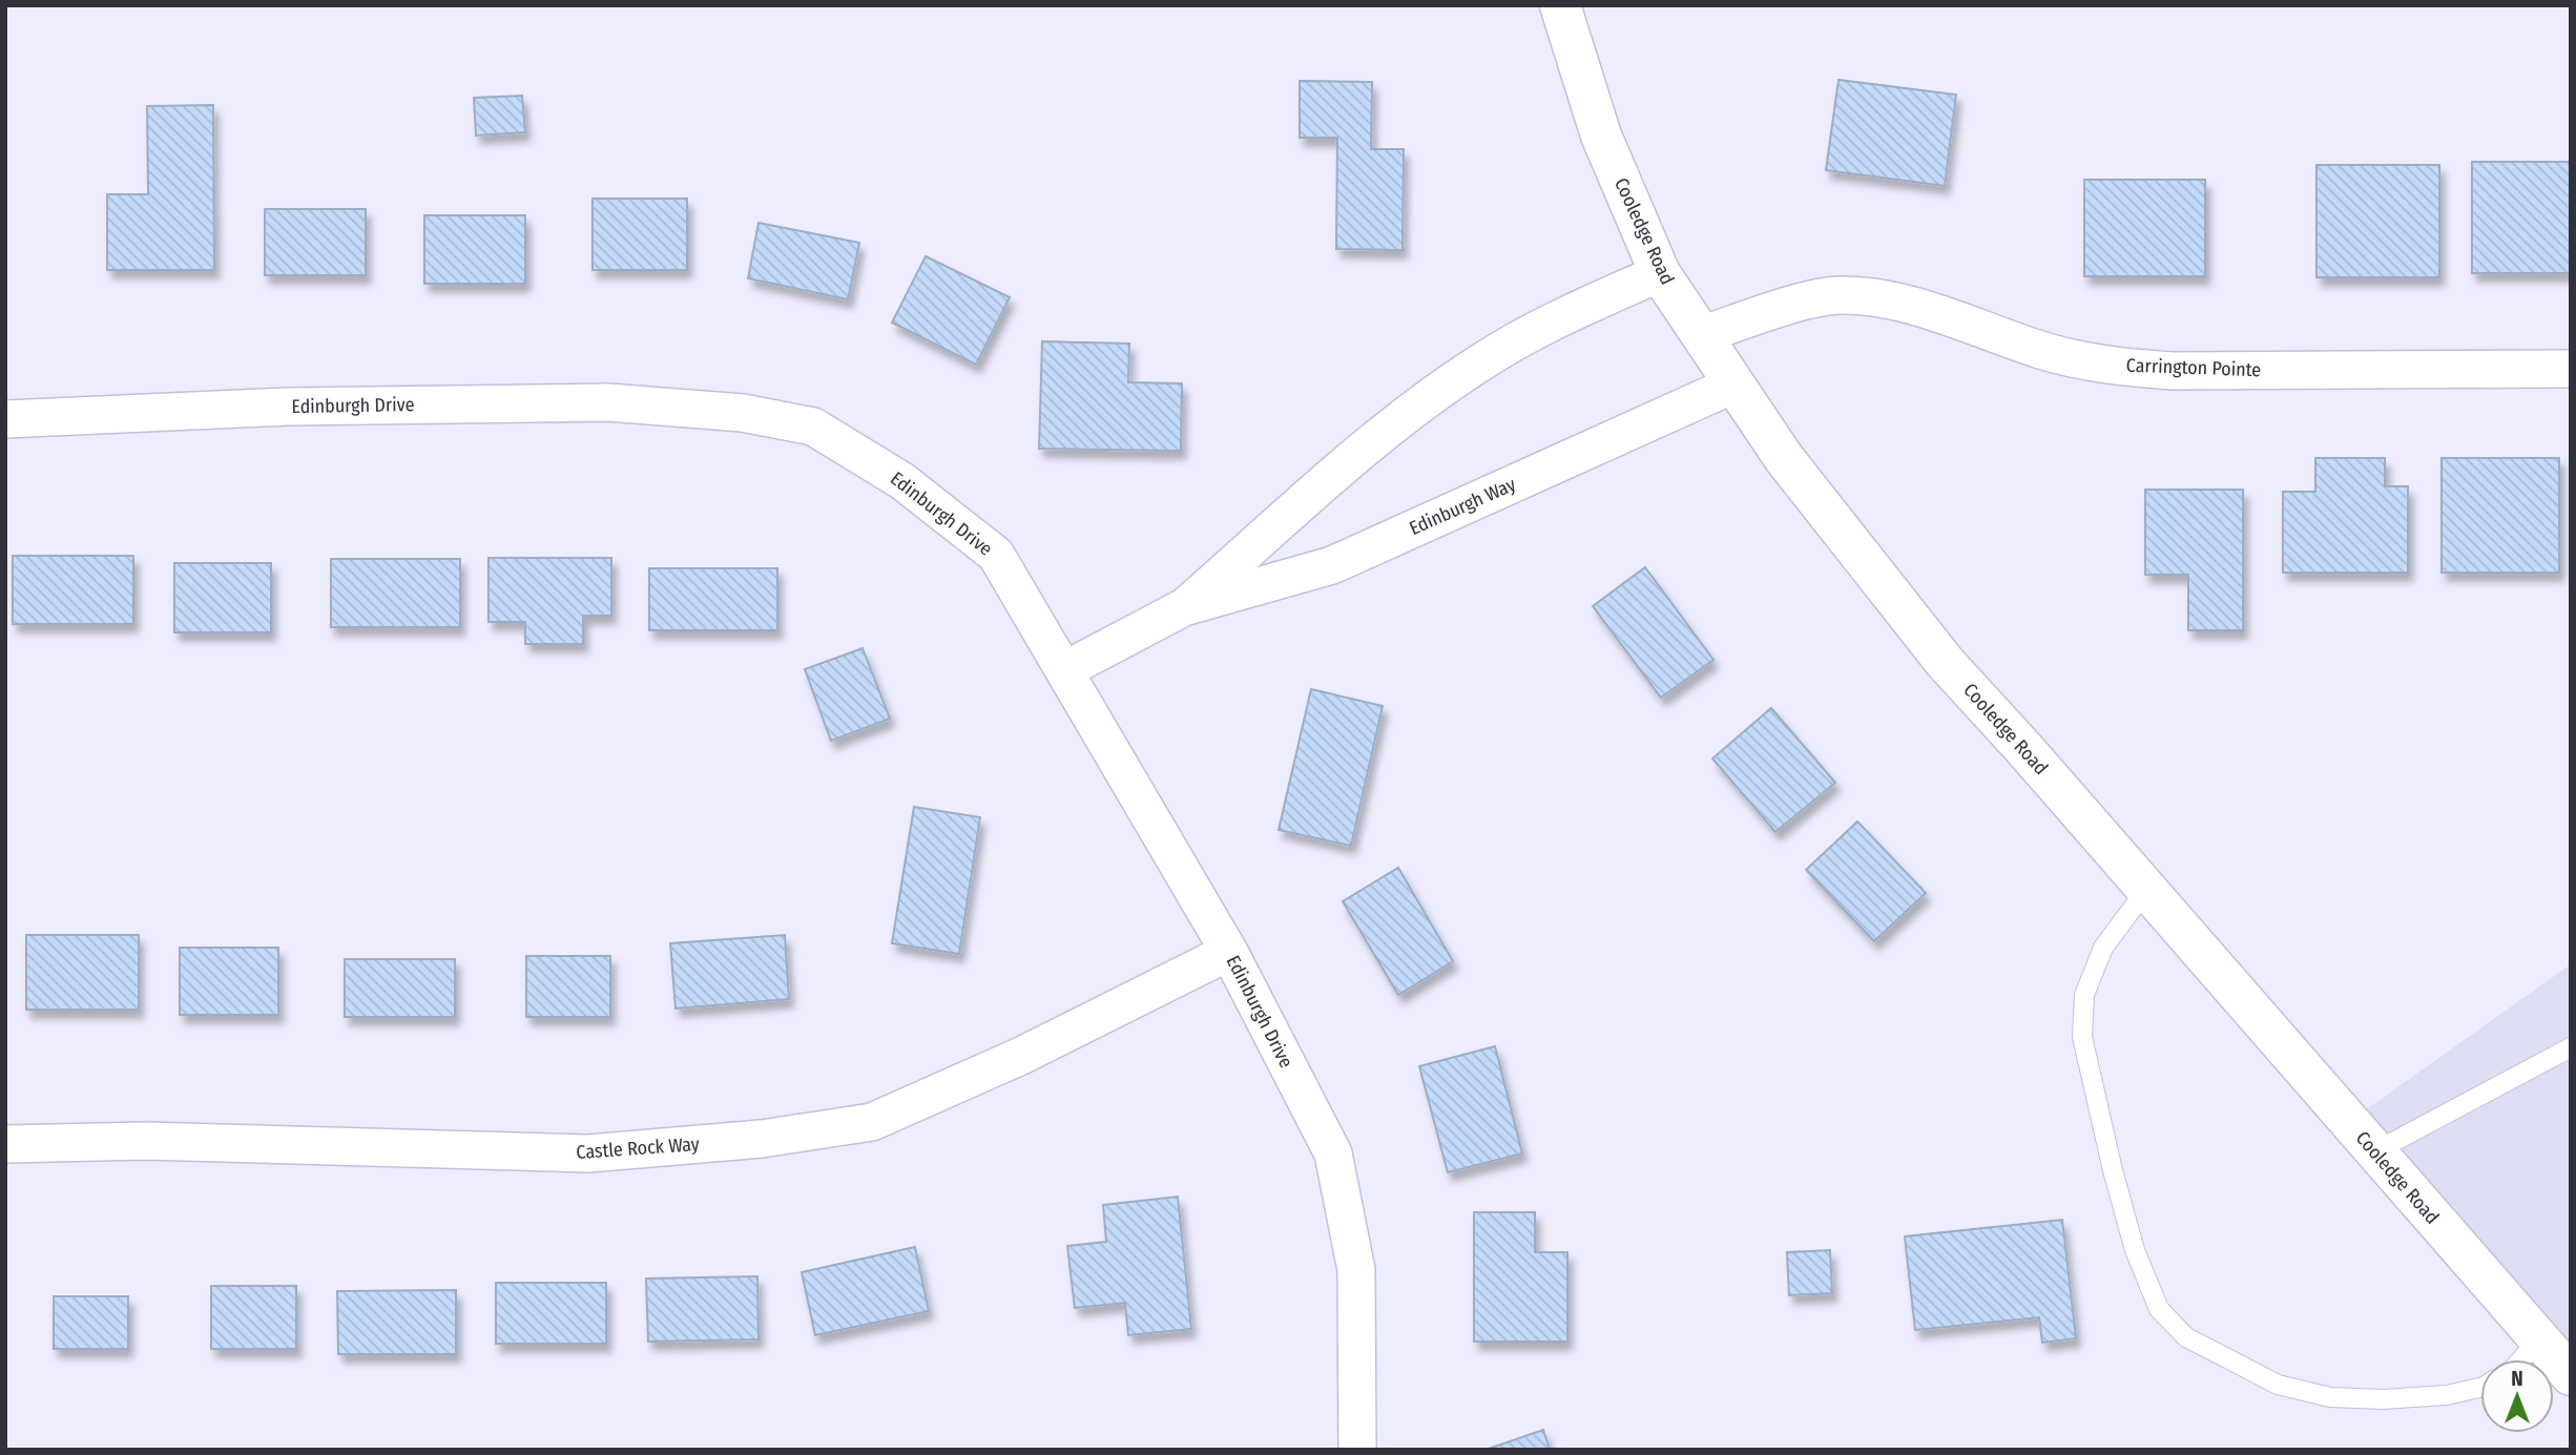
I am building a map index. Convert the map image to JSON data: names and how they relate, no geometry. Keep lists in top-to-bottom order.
{
  "streets": {
    "street": [
      "Cooledge Road",
      "Carrington Pointe",
      "Edinburgh Drive",
      "Edinburgh Way",
      "Castle Rock Way"
    ]
  },
  "crossings": [
    ["Cooledge Road", "Carrington Pointe"],
    ["Cooledge Road", "Edinburgh Way"],
    ["Edinburgh Drive", "Edinburgh Way"],
    ["Edinburgh Drive", "Castle Rock Way"]
  ],
  "north": "top"
}
